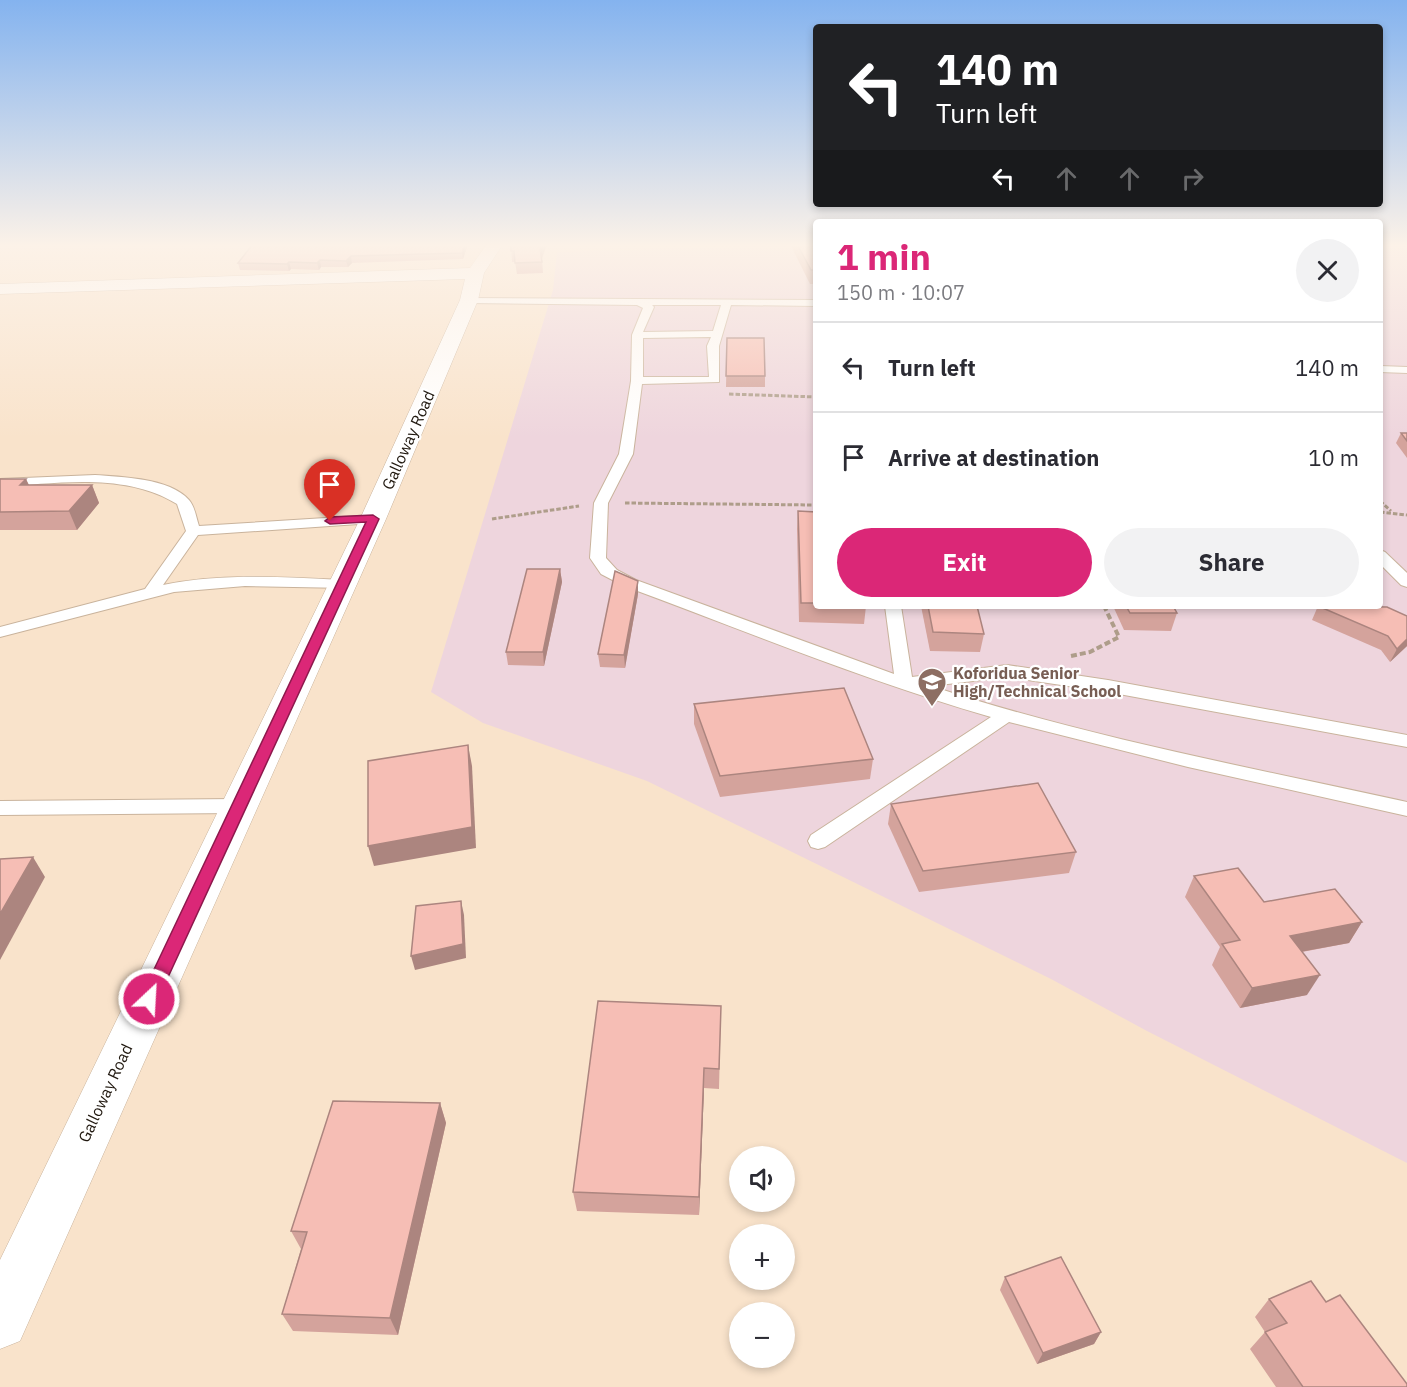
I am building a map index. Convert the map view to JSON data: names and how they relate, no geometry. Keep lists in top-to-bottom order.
{
  "streets": {
    "street": ["Galloway Road"]
  },
  "places": {
    "school or university": ["Koforidua Senior High/Technical School"]
  },
  "page": {
    "turn": ["140 m", "Turn left"],
    "heading": ["1 min", "150 m · 10:07"],
    "list": [
      {
        "name": "Turn left",
        "value": "140 m"
      },
      {
        "name": "Arrive at destination",
        "value": "10 m"
      }
    ],
    "buttons": ["Exit", "Share"],
    "map_buttons": ["+", "−"]
  }
}
